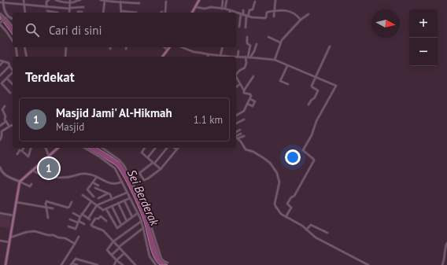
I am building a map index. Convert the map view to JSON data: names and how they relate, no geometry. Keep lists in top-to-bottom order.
{
  "water": ["Sei Berderak"],
  "north": "right",
  "page": {
    "map_buttons": ["+", "−"],
    "search": "Cari di sini",
    "heading": "Terdekat",
    "list": [
      {
        "mark": "1",
        "name": "Masjid Jami' Al-Hikmah",
        "note": "Masjid",
        "value": "1.1 km"
      }
    ],
    "pins": "1"
  }
}
